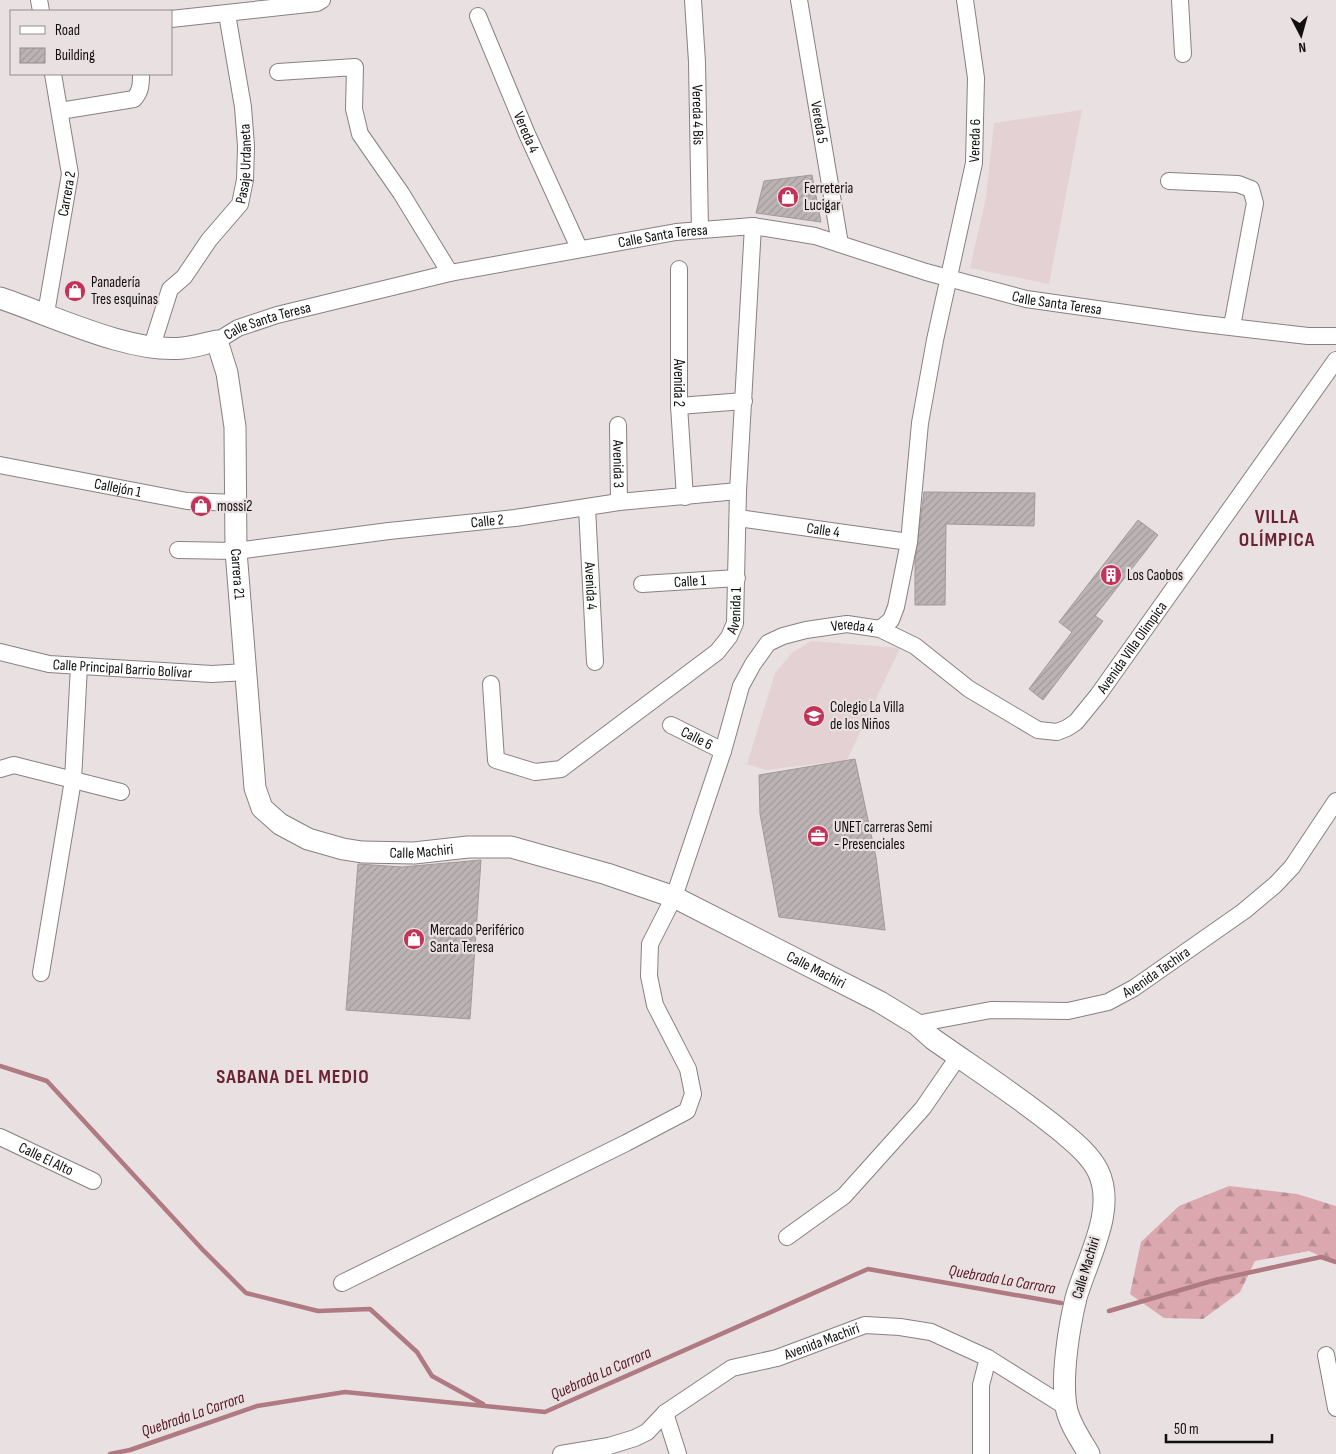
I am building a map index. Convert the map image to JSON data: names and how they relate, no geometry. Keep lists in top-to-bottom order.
{
  "streets": {
    "street": [
      "Vereda 4 Bis",
      "Vereda 5",
      "Vereda 4",
      "Vereda 6",
      "Pasaje Urdaneta",
      "Carrera 2",
      "Calle Santa Teresa",
      "Avenida 2",
      "Avenida 3",
      "Callejón 1",
      "Calle 2",
      "Calle 4",
      "Carrera 21",
      "Calle 1",
      "Avenida 4",
      "Avenida 1",
      "Avenida Villa Olimpica",
      "Calle Principal Barrio Bolívar",
      "Calle 6",
      "Calle Machiri",
      "Avenida Tachira",
      "Calle El Alto",
      "Avenida Machirí"
    ]
  },
  "crossings": [
    ["Vereda 4 Bis", "Calle Santa Teresa"],
    ["Vereda 5", "Calle Santa Teresa"],
    ["Vereda 4", "Vereda 6"],
    ["Vereda 4", "Calle Santa Teresa"],
    ["Vereda 4", "Calle 4"],
    ["Vereda 4", "Avenida Villa Olimpica"],
    ["Vereda 4", "Calle 6"],
    ["Vereda 4", "Calle Machiri"],
    ["Vereda 6", "Calle Santa Teresa"],
    ["Pasaje Urdaneta", "Calle Santa Teresa"],
    ["Carrera 2", "Calle Santa Teresa"],
    ["Calle Santa Teresa", "Carrera 21"],
    ["Calle Santa Teresa", "Avenida 1"],
    ["Avenida 2", "Calle 2"],
    ["Avenida 3", "Calle 2"],
    ["Callejón 1", "Carrera 21"],
    ["Calle 2", "Carrera 21"],
    ["Calle 2", "Avenida 4"],
    ["Calle 2", "Avenida 1"],
    ["Calle 4", "Avenida 1"],
    ["Carrera 21", "Calle Principal Barrio Bolívar"],
    ["Carrera 21", "Calle Machiri"],
    ["Calle 1", "Avenida 1"],
    ["Calle Machiri", "Avenida Tachira"],
    ["Calle Machiri", "Avenida Machirí"]
  ],
  "districts": ["VILLA OLÍMPICA", "SABANA DEL MEDIO"],
  "water": ["Quebrada La Carrora"],
  "places": {
    "shop": [
      "Ferreteria Lucigar",
      "Panadería Tres esquinas",
      "mossi2",
      "Mercado Periférico Santa Teresa"
    ],
    "building": ["Los Caobos"],
    "school or university": ["Colegio La Villa de los Niños"],
    "office": ["UNET carreras Semi - Presenciales"]
  },
  "legend": ["Road", "Building"],
  "scale_bar": "50 m",
  "north": "bottom"
}
